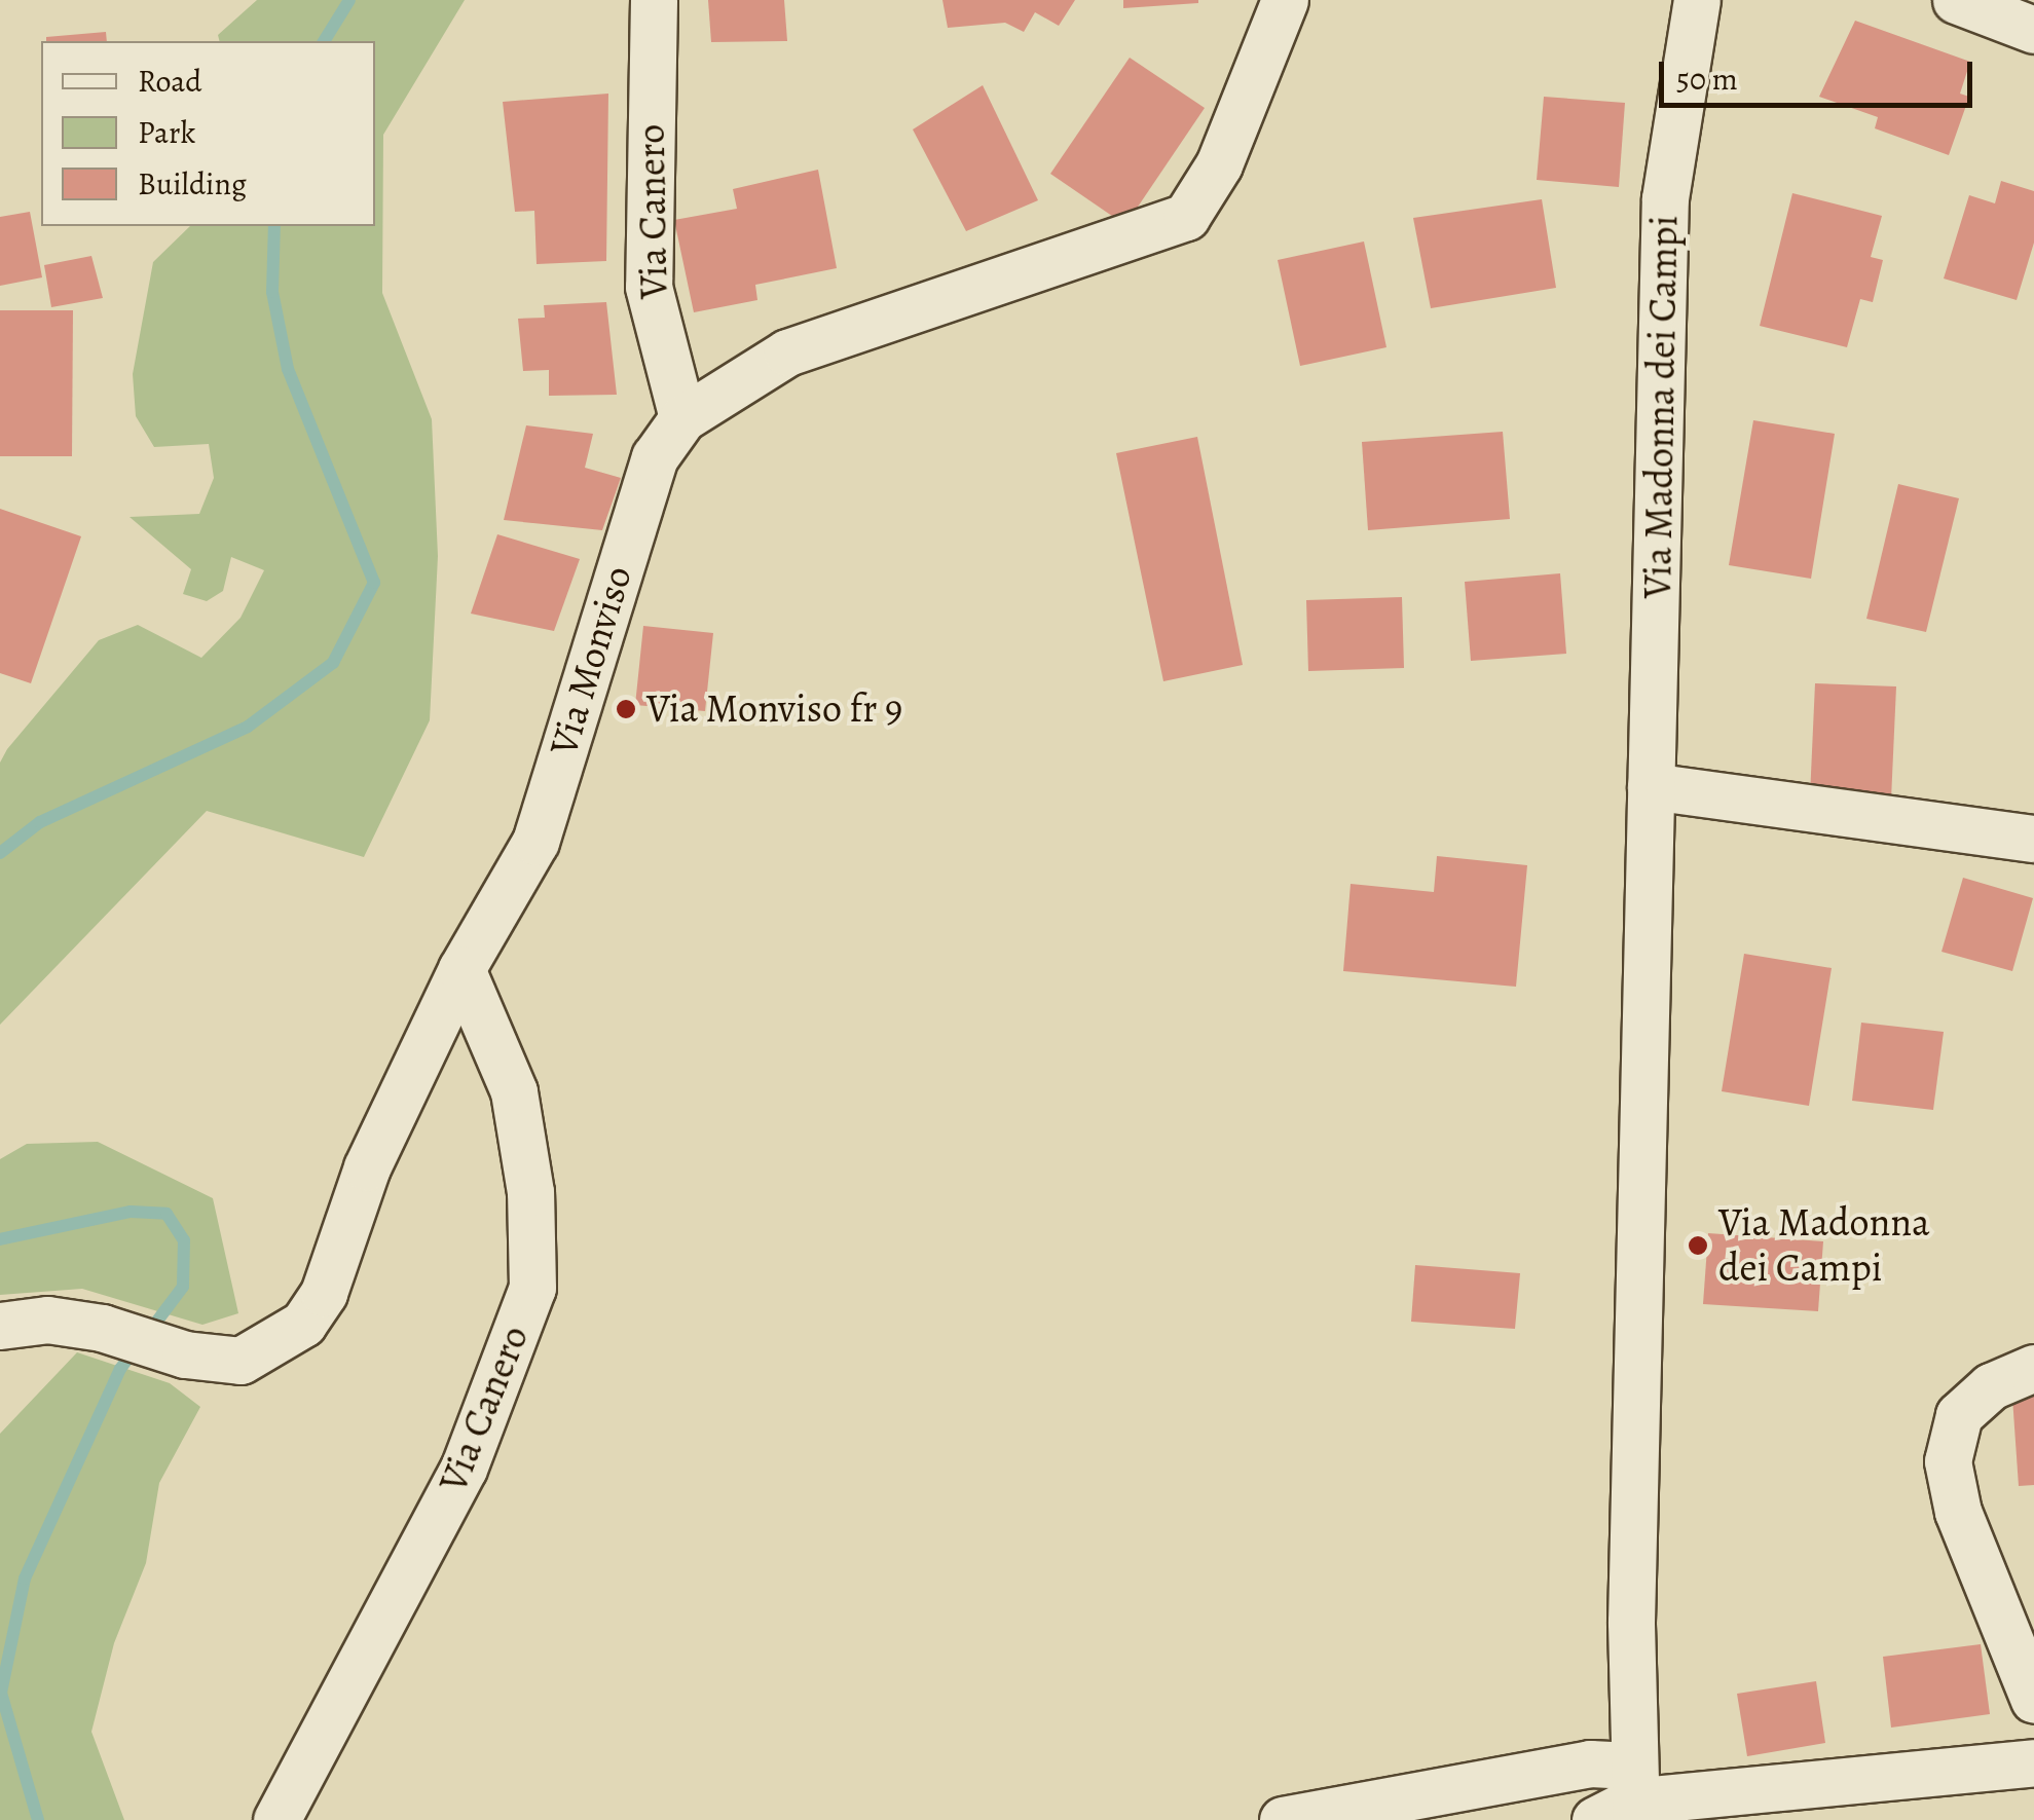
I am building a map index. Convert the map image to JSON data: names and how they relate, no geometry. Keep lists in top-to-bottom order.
{
  "streets": {
    "street": ["Via Canero", "Via Madonna dei Campi", "Via Monviso"]
  },
  "crossings": [
    ["Via Canero", "Via Monviso"]
  ],
  "places": ["Via Monviso fr 9", "Via Madonna dei Campi"],
  "legend": ["Road", "Park", "Building"],
  "scale_bar": "50 m"
}
